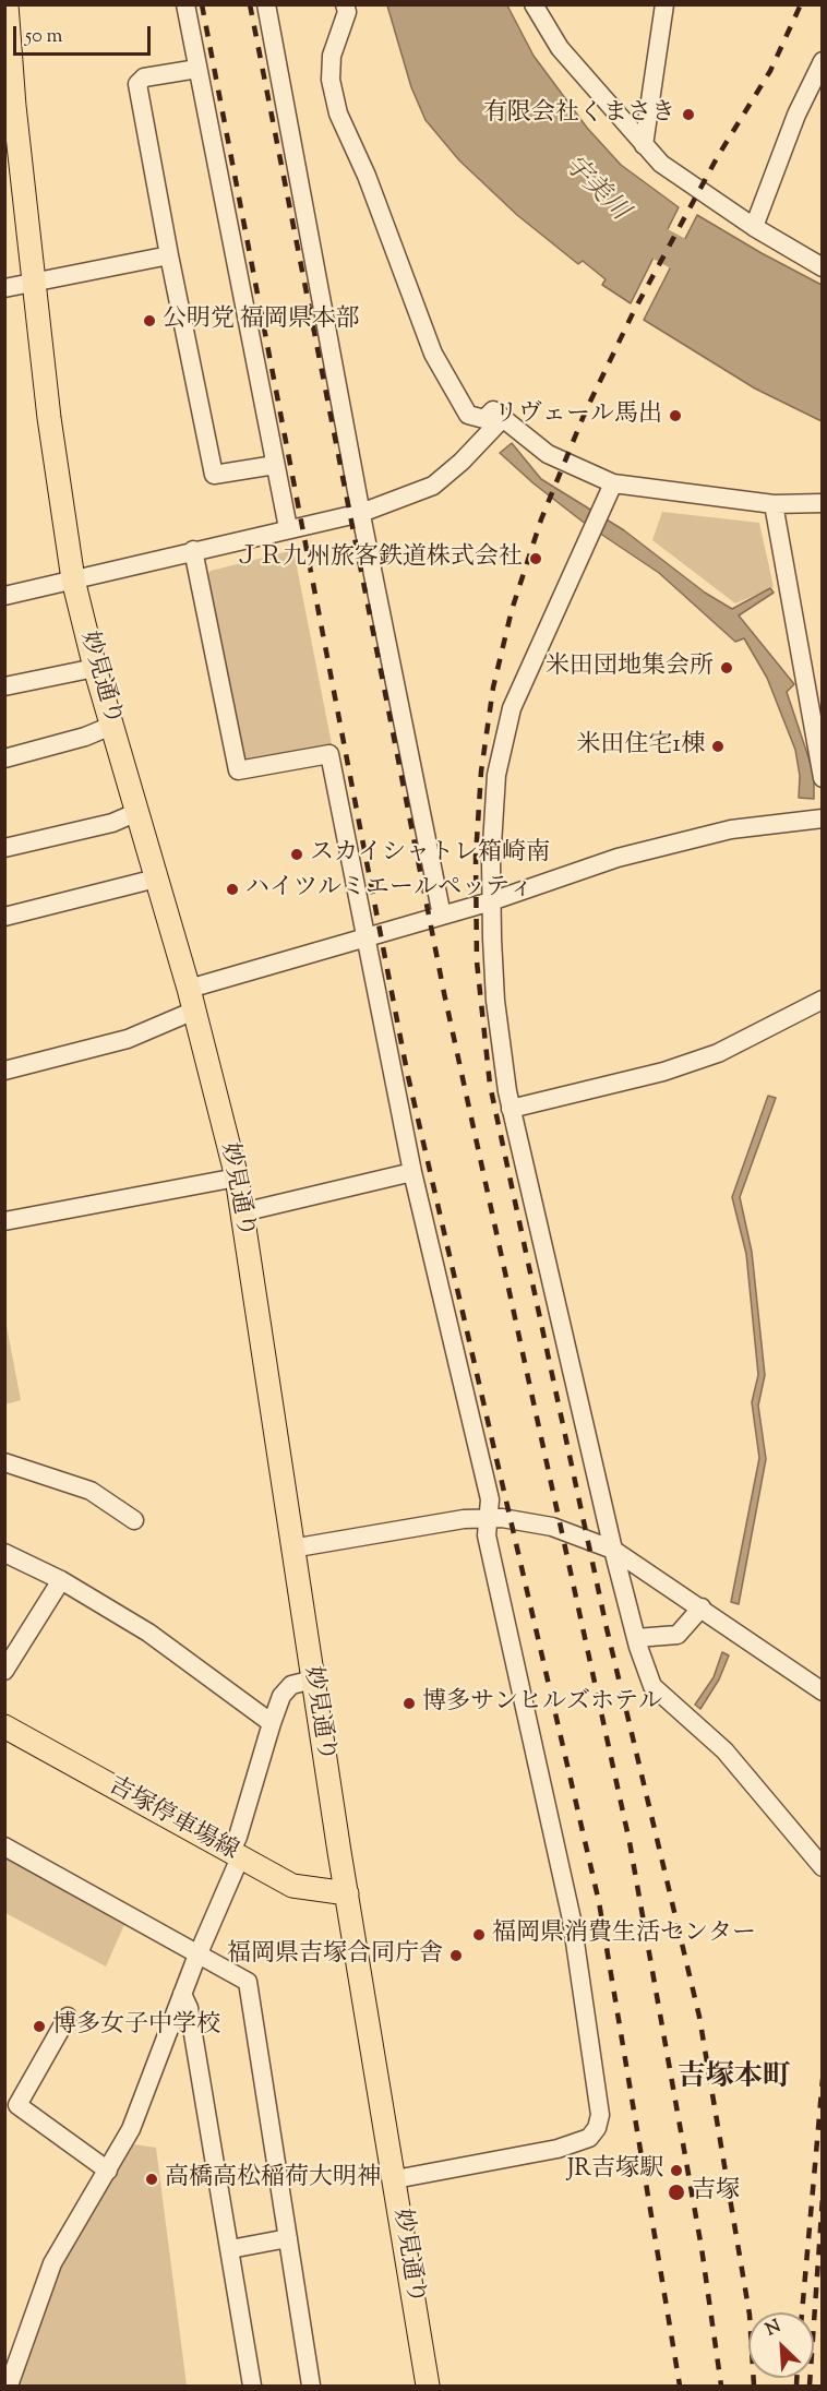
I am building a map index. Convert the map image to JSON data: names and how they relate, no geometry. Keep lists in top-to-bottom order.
{
  "streets": {
    "main road": ["妙見通り", "吉塚停車場線"]
  },
  "crossings": [
    ["妙見通り", "吉塚停車場線"]
  ],
  "districts": ["吉塚本町"],
  "water": ["宇美川"],
  "places": [
    "有限会社くまさき",
    "公明党 福岡県本部",
    "リヴェール馬出",
    "ＪＲ九州旅客鉄道株式会社",
    "米田団地集会所",
    "米田住宅1棟",
    "スカイシャトレ箱崎南",
    "ハイツルミエールペッティ",
    "博多サンヒルズホテル",
    "福岡県消費生活センター",
    "福岡県吉塚合同庁舎",
    "博多女子中学校",
    "JR吉塚駅",
    "高橋高松稲荷大明神",
    "吉塚"
  ],
  "scale_bar": "50 m",
  "north": "top left"
}
